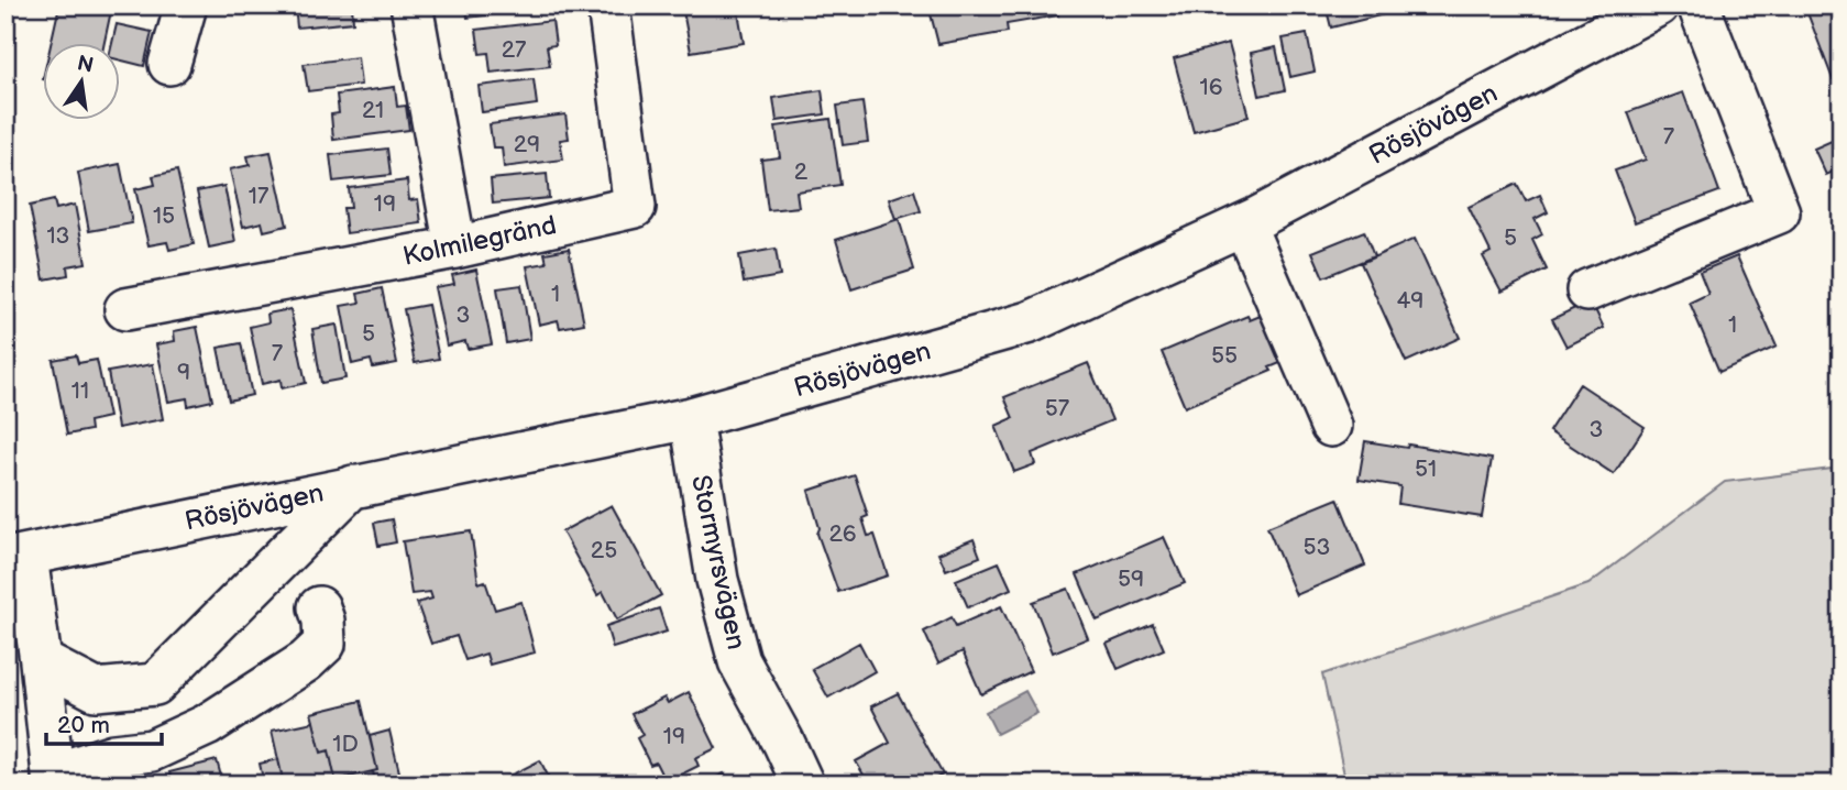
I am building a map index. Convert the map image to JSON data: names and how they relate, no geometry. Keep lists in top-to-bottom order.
{
  "streets": {
    "street": ["Rösjövägen", "Kolmilegränd", "Stormyrsvägen"]
  },
  "crossings": [
    ["Rösjövägen", "Stormyrsvägen"]
  ],
  "house_numbers": [
    "27",
    "16",
    "21",
    "7",
    "29",
    "2",
    "17",
    "19",
    "15",
    "13",
    "5",
    "1",
    "49",
    "3",
    "1",
    "5",
    "7",
    "55",
    "9",
    "11",
    "57",
    "3",
    "51",
    "26",
    "53",
    "25",
    "59",
    "19",
    "1D"
  ],
  "scale_bar": "20 m",
  "north": "top"
}
